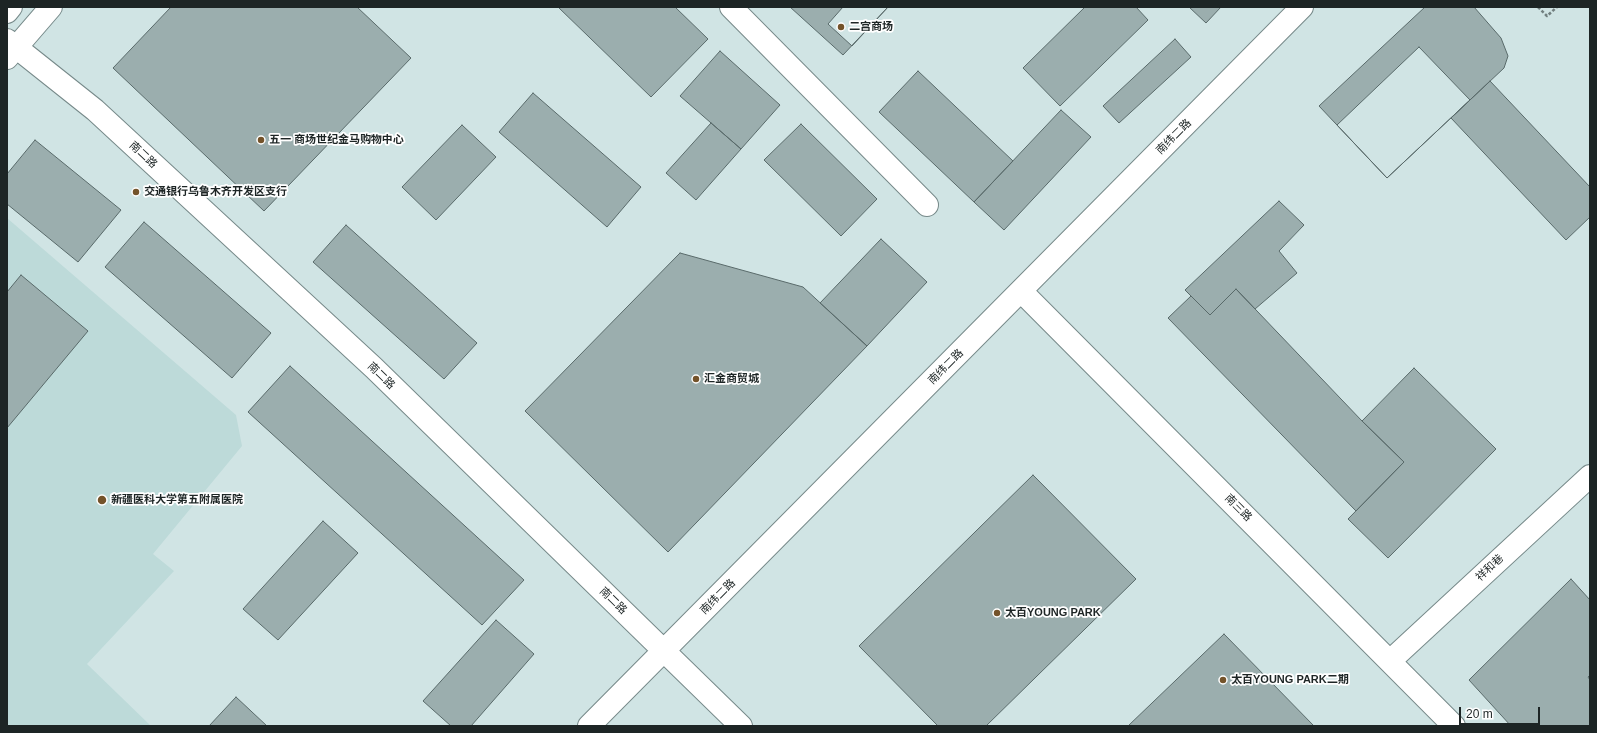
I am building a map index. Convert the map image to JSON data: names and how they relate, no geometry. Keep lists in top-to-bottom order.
{
  "streets": {
    "street": [
      "南纬二路",
      "南二路",
      "南三路",
      "祥和巷"
    ]
  },
  "crossings": [
    ["南纬二路", "南二路"],
    ["南纬二路", "南三路"],
    ["南三路", "祥和巷"]
  ],
  "places": [
    "二宫商场",
    "五一 商场世纪金马购物中心",
    "交通银行乌鲁木齐开发区支行",
    "汇金商贸城",
    "新疆医科大学第五附属医院",
    "太百YOUNG PARK",
    "太百YOUNG PARK二期"
  ],
  "scale_bar": "20 m"
}
